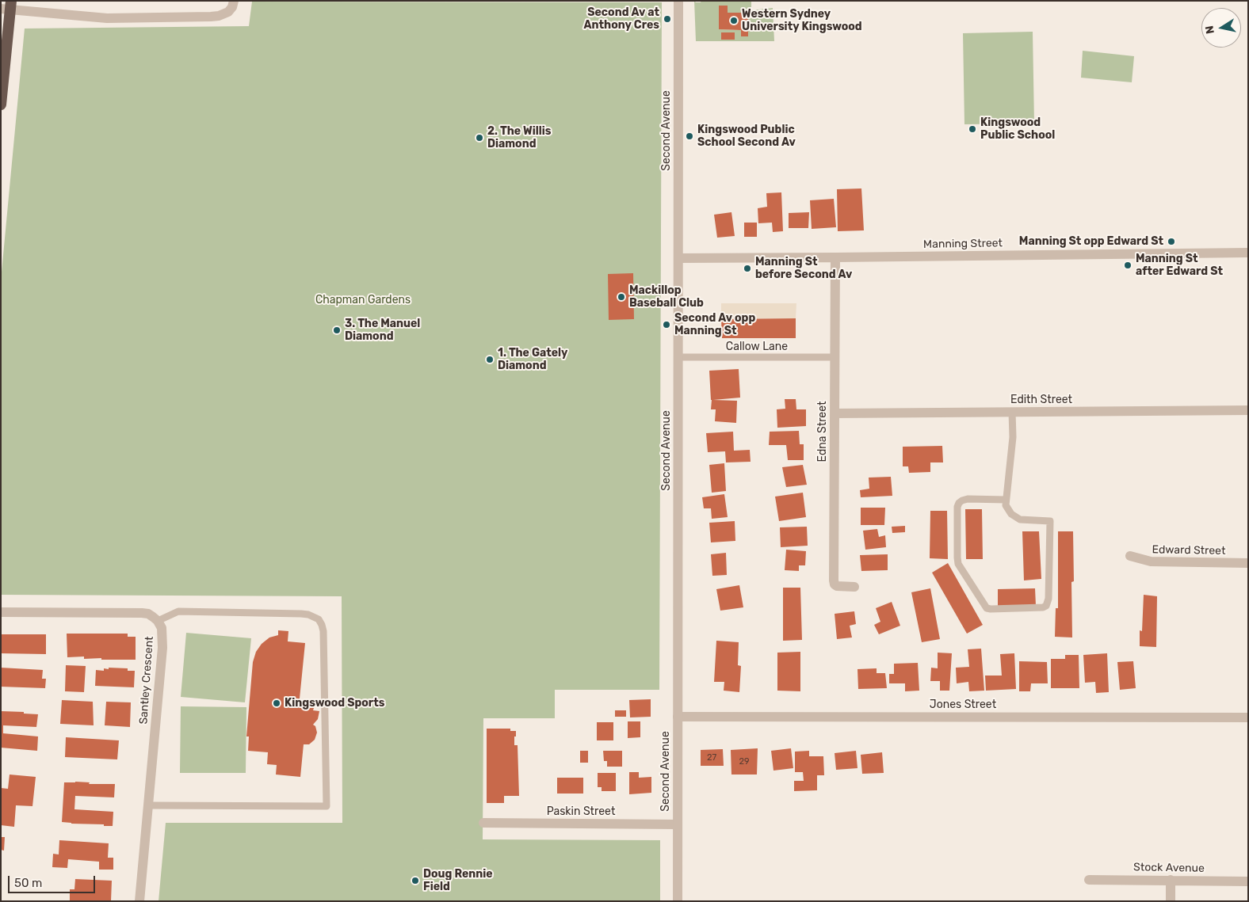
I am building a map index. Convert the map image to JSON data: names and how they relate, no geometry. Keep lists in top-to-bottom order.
{
  "streets": {
    "street": [
      "Second Avenue",
      "Manning Street",
      "Edith Street",
      "Edna Street",
      "Edward Street",
      "Santley Crescent",
      "Jones Street",
      "Paskin Street",
      "Stock Avenue"
    ],
    "lane": ["Callow Lane"]
  },
  "crossings": [
    ["Second Avenue", "Manning Street"],
    ["Second Avenue", "Callow Lane"],
    ["Second Avenue", "Jones Street"],
    ["Second Avenue", "Paskin Street"],
    ["Manning Street", "Edna Street"],
    ["Callow Lane", "Edna Street"],
    ["Edith Street", "Edna Street"]
  ],
  "parks": ["Chapman Gardens"],
  "places": [
    "Second Av at Anthony Cres",
    "Western Sydney University Kingswood",
    "Kingswood Public School",
    "Kingswood Public School Second Av",
    "2. The Willis Diamond",
    "Manning St opp Edward St",
    "Manning St after Edward St",
    "Manning St before Second Av",
    "Mackillop Baseball Club",
    "Second Av opp Manning St",
    "3. The Manuel Diamond",
    "1. The Gately Diamond",
    "Kingswood Sports",
    "Doug Rennie Field"
  ],
  "house_numbers": ["27", "29"],
  "scale_bar": "50 m",
  "north": "left"
}
